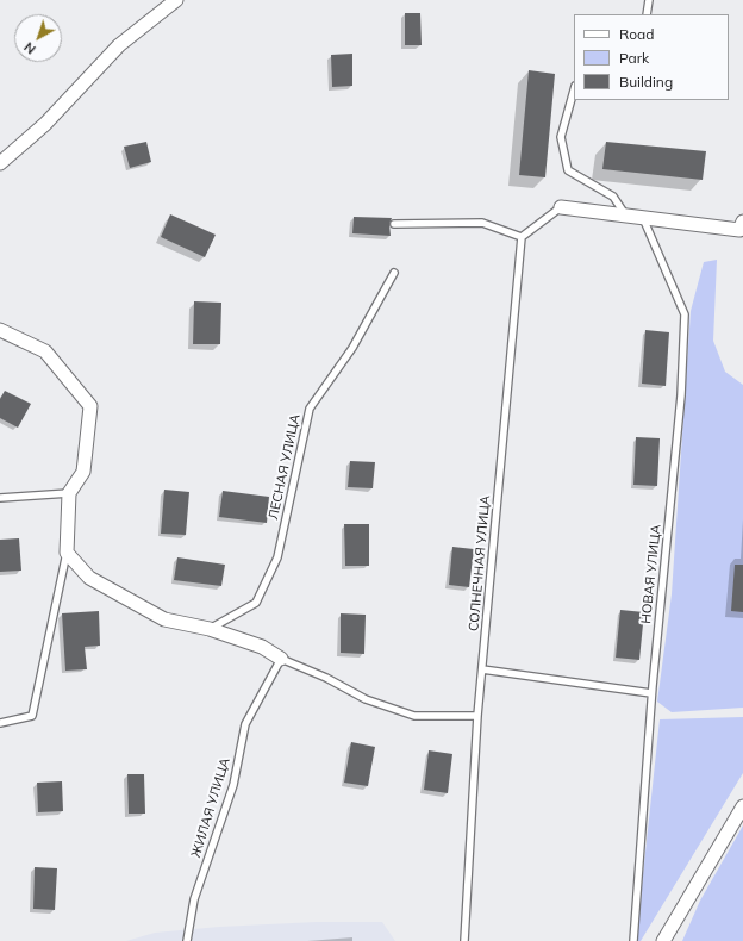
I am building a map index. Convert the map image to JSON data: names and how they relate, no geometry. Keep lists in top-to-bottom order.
{
  "streets": {
    "lane": [
      "ЛЕСНАЯ УЛИЦА",
      "СОЛНЕЧНАЯ УЛИЦА",
      "НОВАЯ УЛИЦА",
      "ЖИЛАЯ УЛИЦА"
    ]
  },
  "legend": ["Road", "Park", "Building"],
  "north": "bottom left"
}
